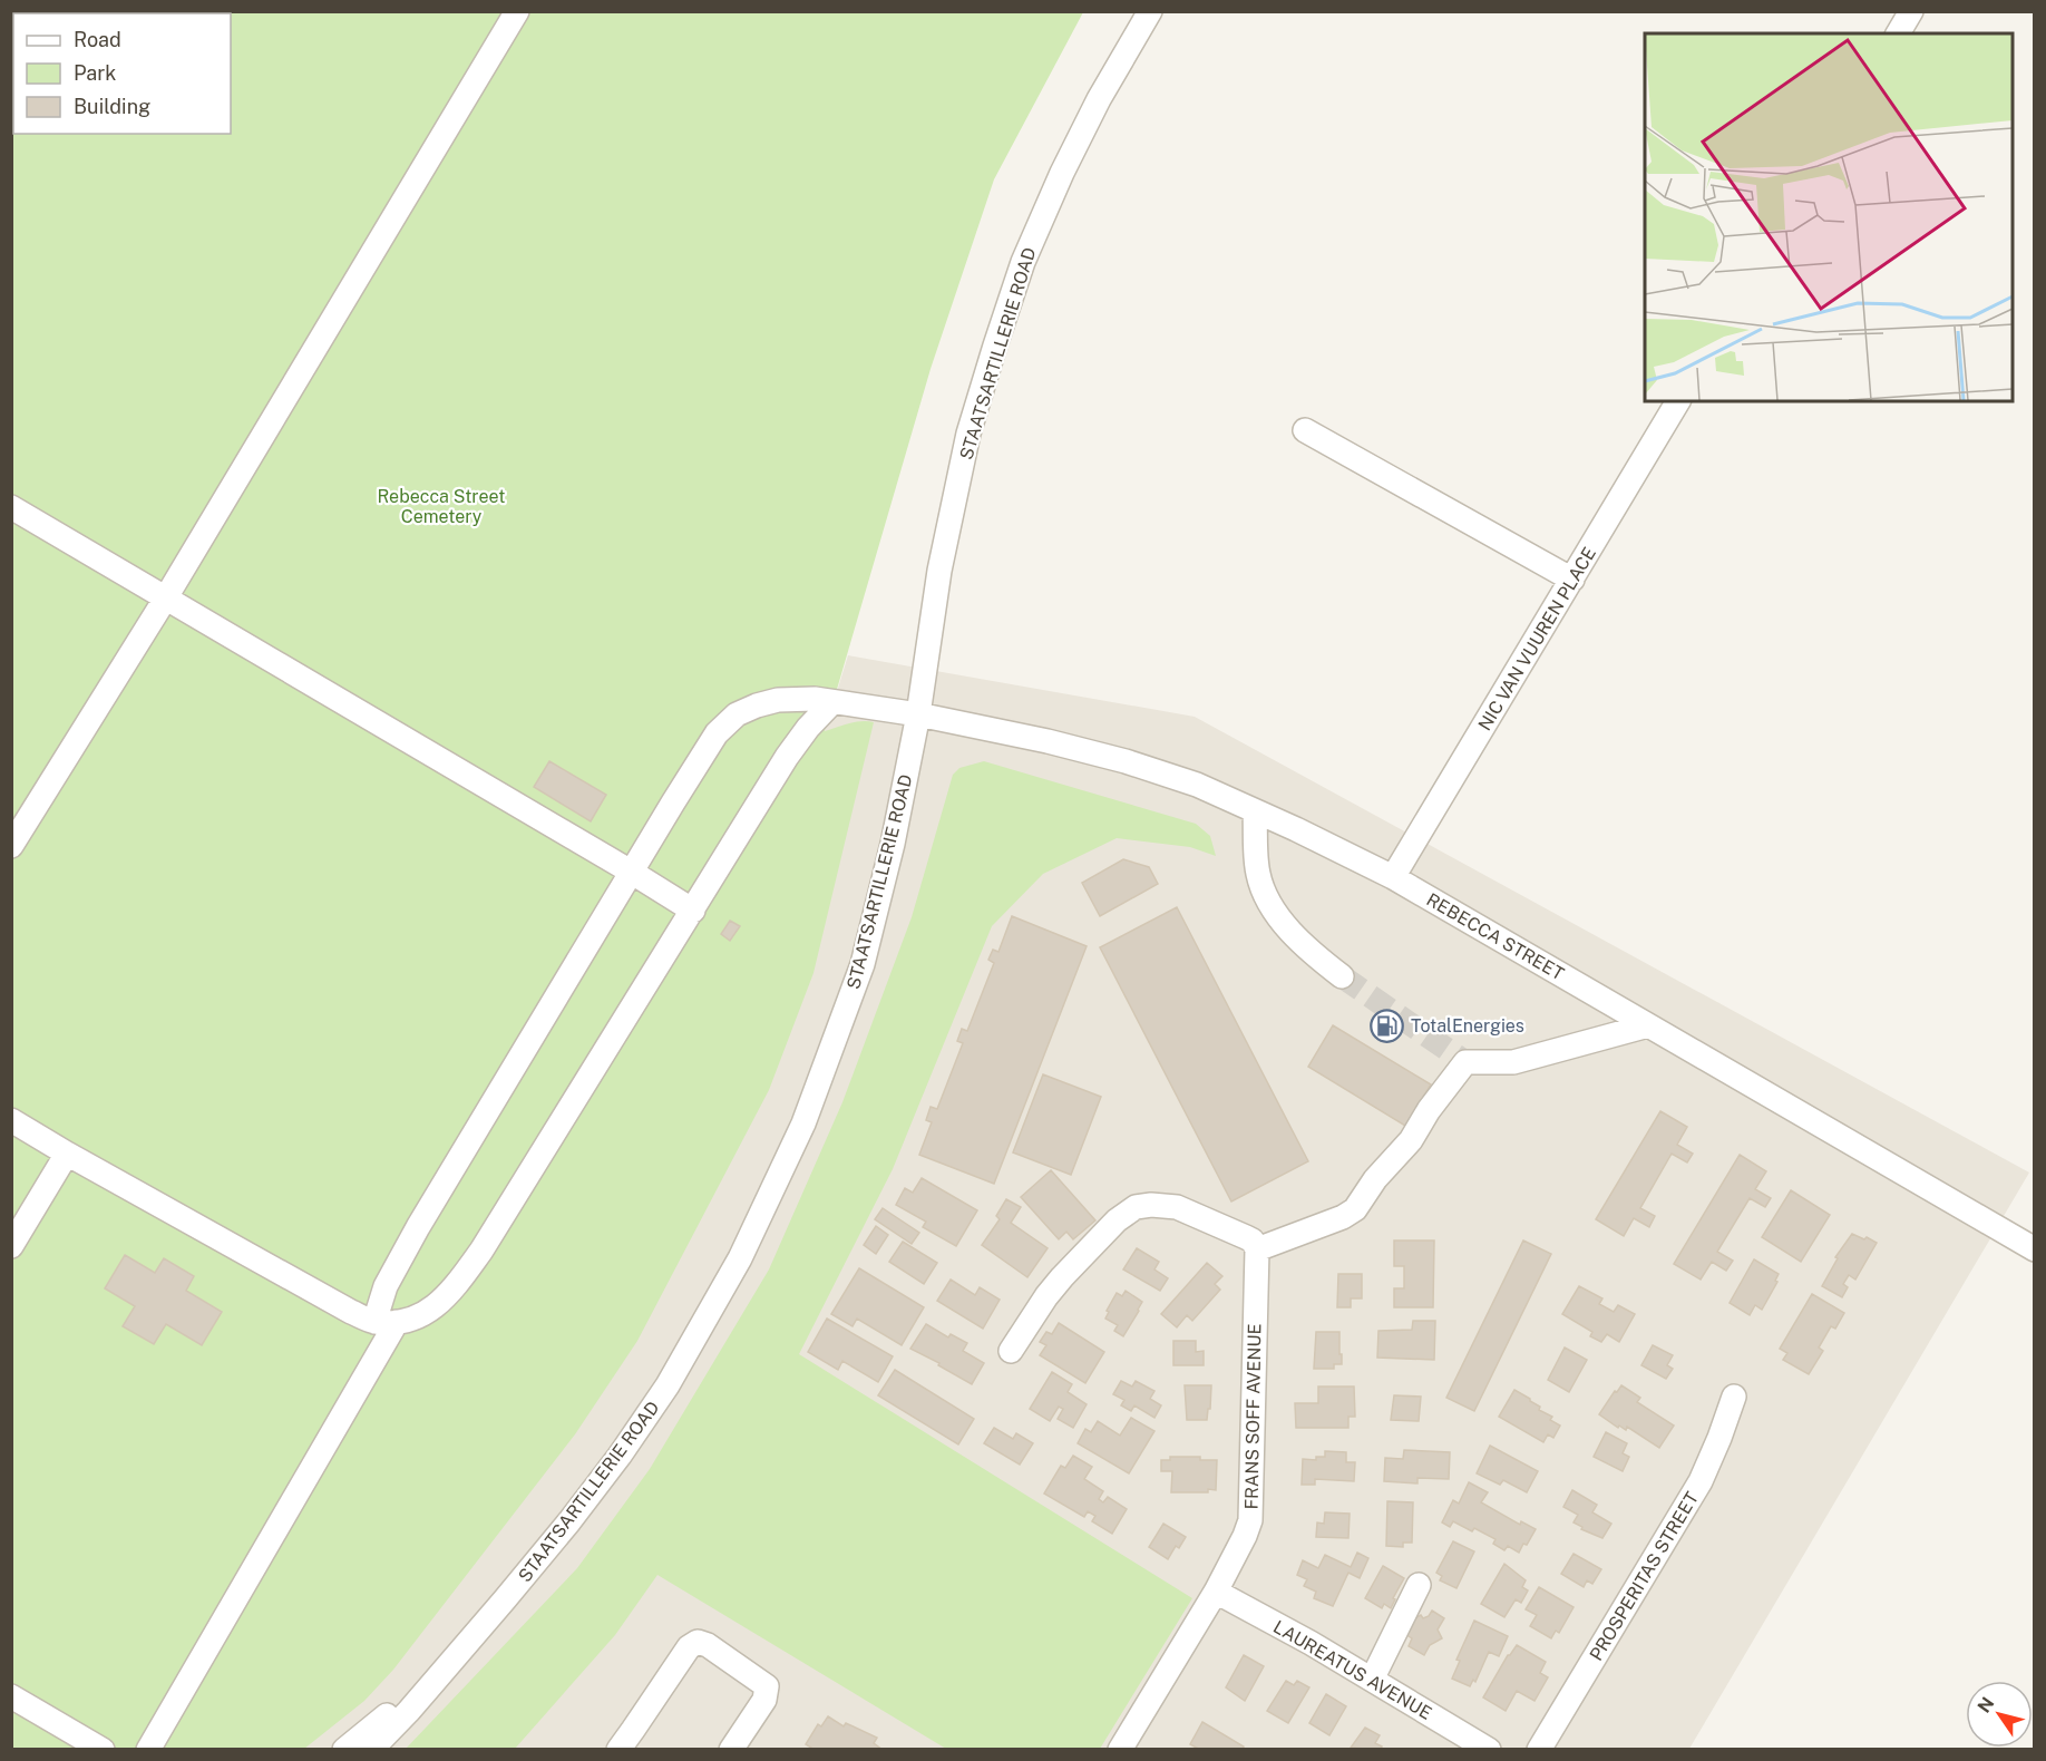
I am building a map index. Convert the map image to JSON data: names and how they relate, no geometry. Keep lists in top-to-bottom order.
{
  "streets": {
    "street": [
      "STAATSARTILLERIE ROAD",
      "NIC VAN VUUREN PLACE",
      "REBECCA STREET",
      "FRANS SOFF AVENUE",
      "PROSPERITAS STREET",
      "LAUREATUS AVENUE"
    ]
  },
  "crossings": [
    ["STAATSARTILLERIE ROAD", "REBECCA STREET"],
    ["NIC VAN VUUREN PLACE", "REBECCA STREET"],
    ["FRANS SOFF AVENUE", "LAUREATUS AVENUE"]
  ],
  "parks": ["Rebecca Street Cemetery"],
  "places": {
    "fuel station": ["TotalEnergies"]
  },
  "legend": ["Road", "Park", "Building"],
  "north": "top left"
}
